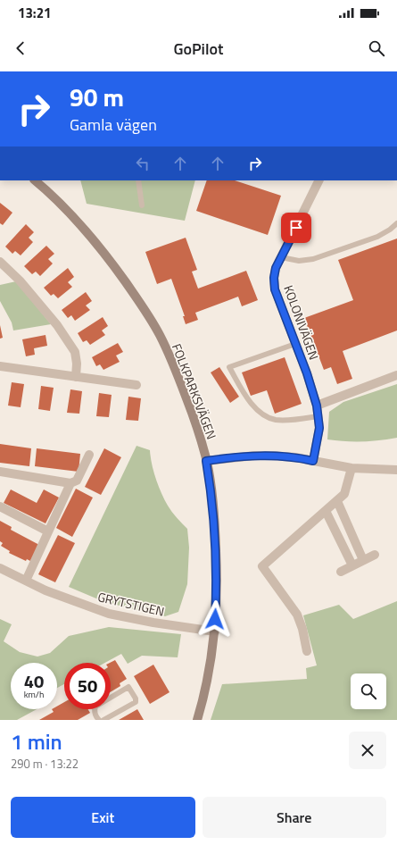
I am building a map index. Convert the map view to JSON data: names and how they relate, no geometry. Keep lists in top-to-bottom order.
{
  "streets": {
    "main road": ["FOLKPARKSVÄGEN"],
    "street": ["KOLONIVÄGEN", "GRYTSTIGEN"]
  },
  "crossings": [
    ["FOLKPARKSVÄGEN", "GRYTSTIGEN"]
  ],
  "page": {
    "status": "13:21",
    "header": "GoPilot",
    "turn": ["90 m", "Gamla vägen"],
    "speed": "40 km/h",
    "limit": "50",
    "heading": ["1 min", "290 m · 13:22"],
    "buttons": ["Exit", "Share"]
  }
}
